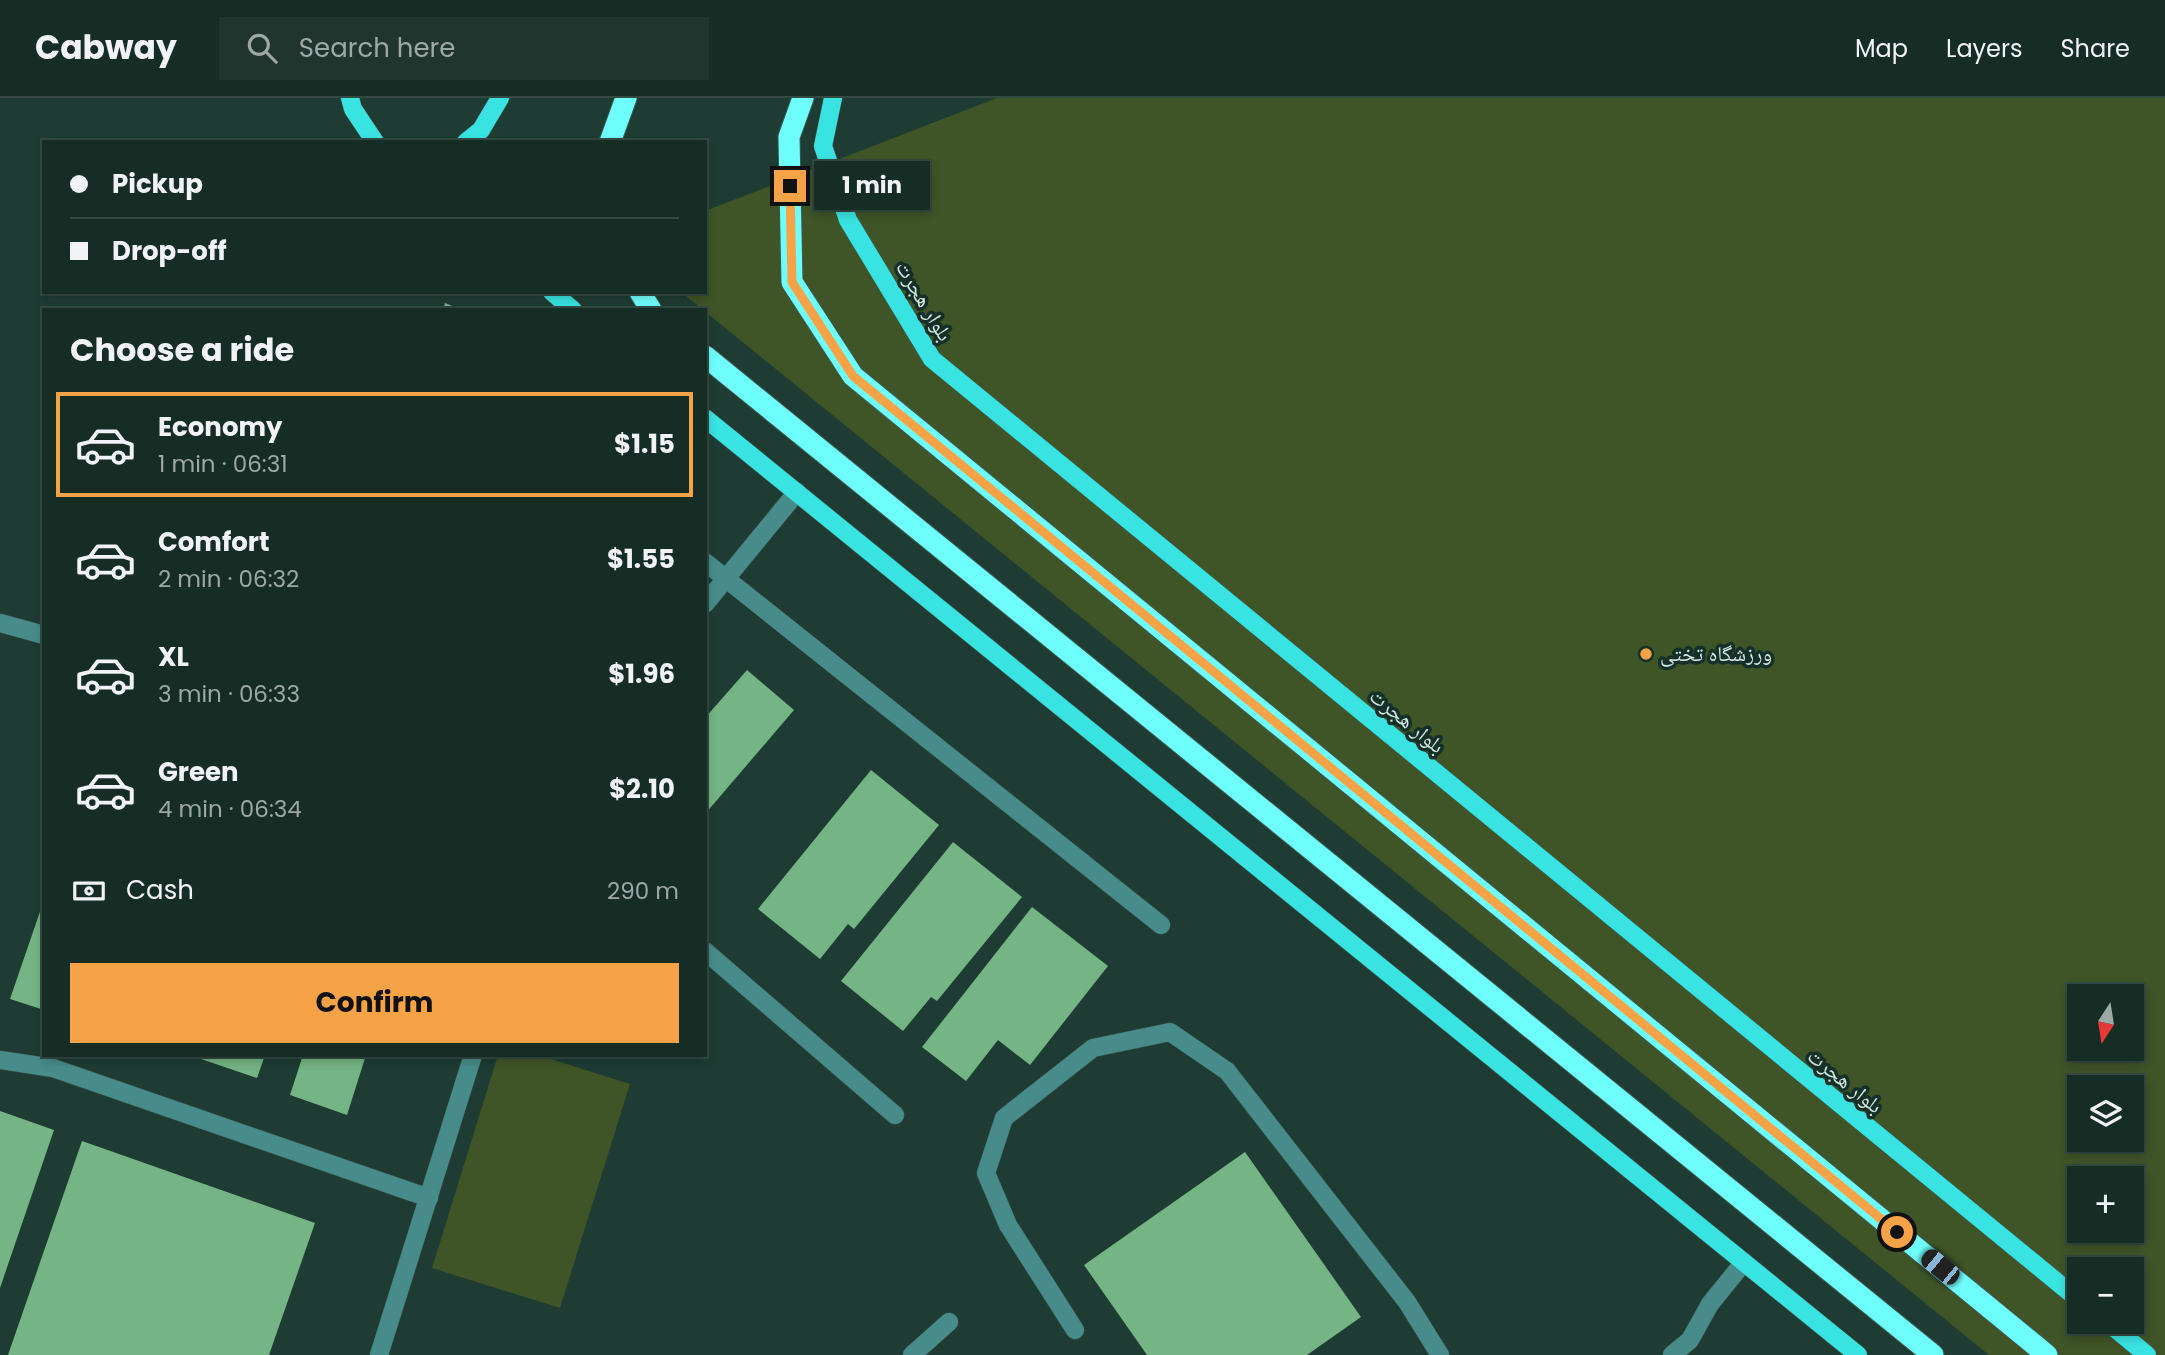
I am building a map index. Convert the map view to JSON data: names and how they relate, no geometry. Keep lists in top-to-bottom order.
{
  "streets": {
    "main road": ["بلوار هجرت"]
  },
  "places": ["ورزشگاه تختی"],
  "north": "bottom",
  "page": {
    "header": "Cabway",
    "search": "Search here",
    "nav": ["Map", "Layers", "Share"],
    "banner": ["Pickup", "Drop-off"],
    "bubble": "1 min",
    "heading": "Choose a ride",
    "list": [
      {
        "name": "Economy",
        "note": "1 min · 06:31",
        "value": "$1.15"
      },
      {
        "name": "Comfort",
        "note": "2 min · 06:32",
        "value": "$1.55"
      },
      {
        "name": "XL",
        "note": "3 min · 06:33",
        "value": "$1.96"
      },
      {
        "name": "Green",
        "note": "4 min · 06:34",
        "value": "$2.10"
      }
    ],
    "pay": ["Cash", "290 m"],
    "buttons": "Confirm",
    "map_buttons": ["+", "−"]
  }
}
